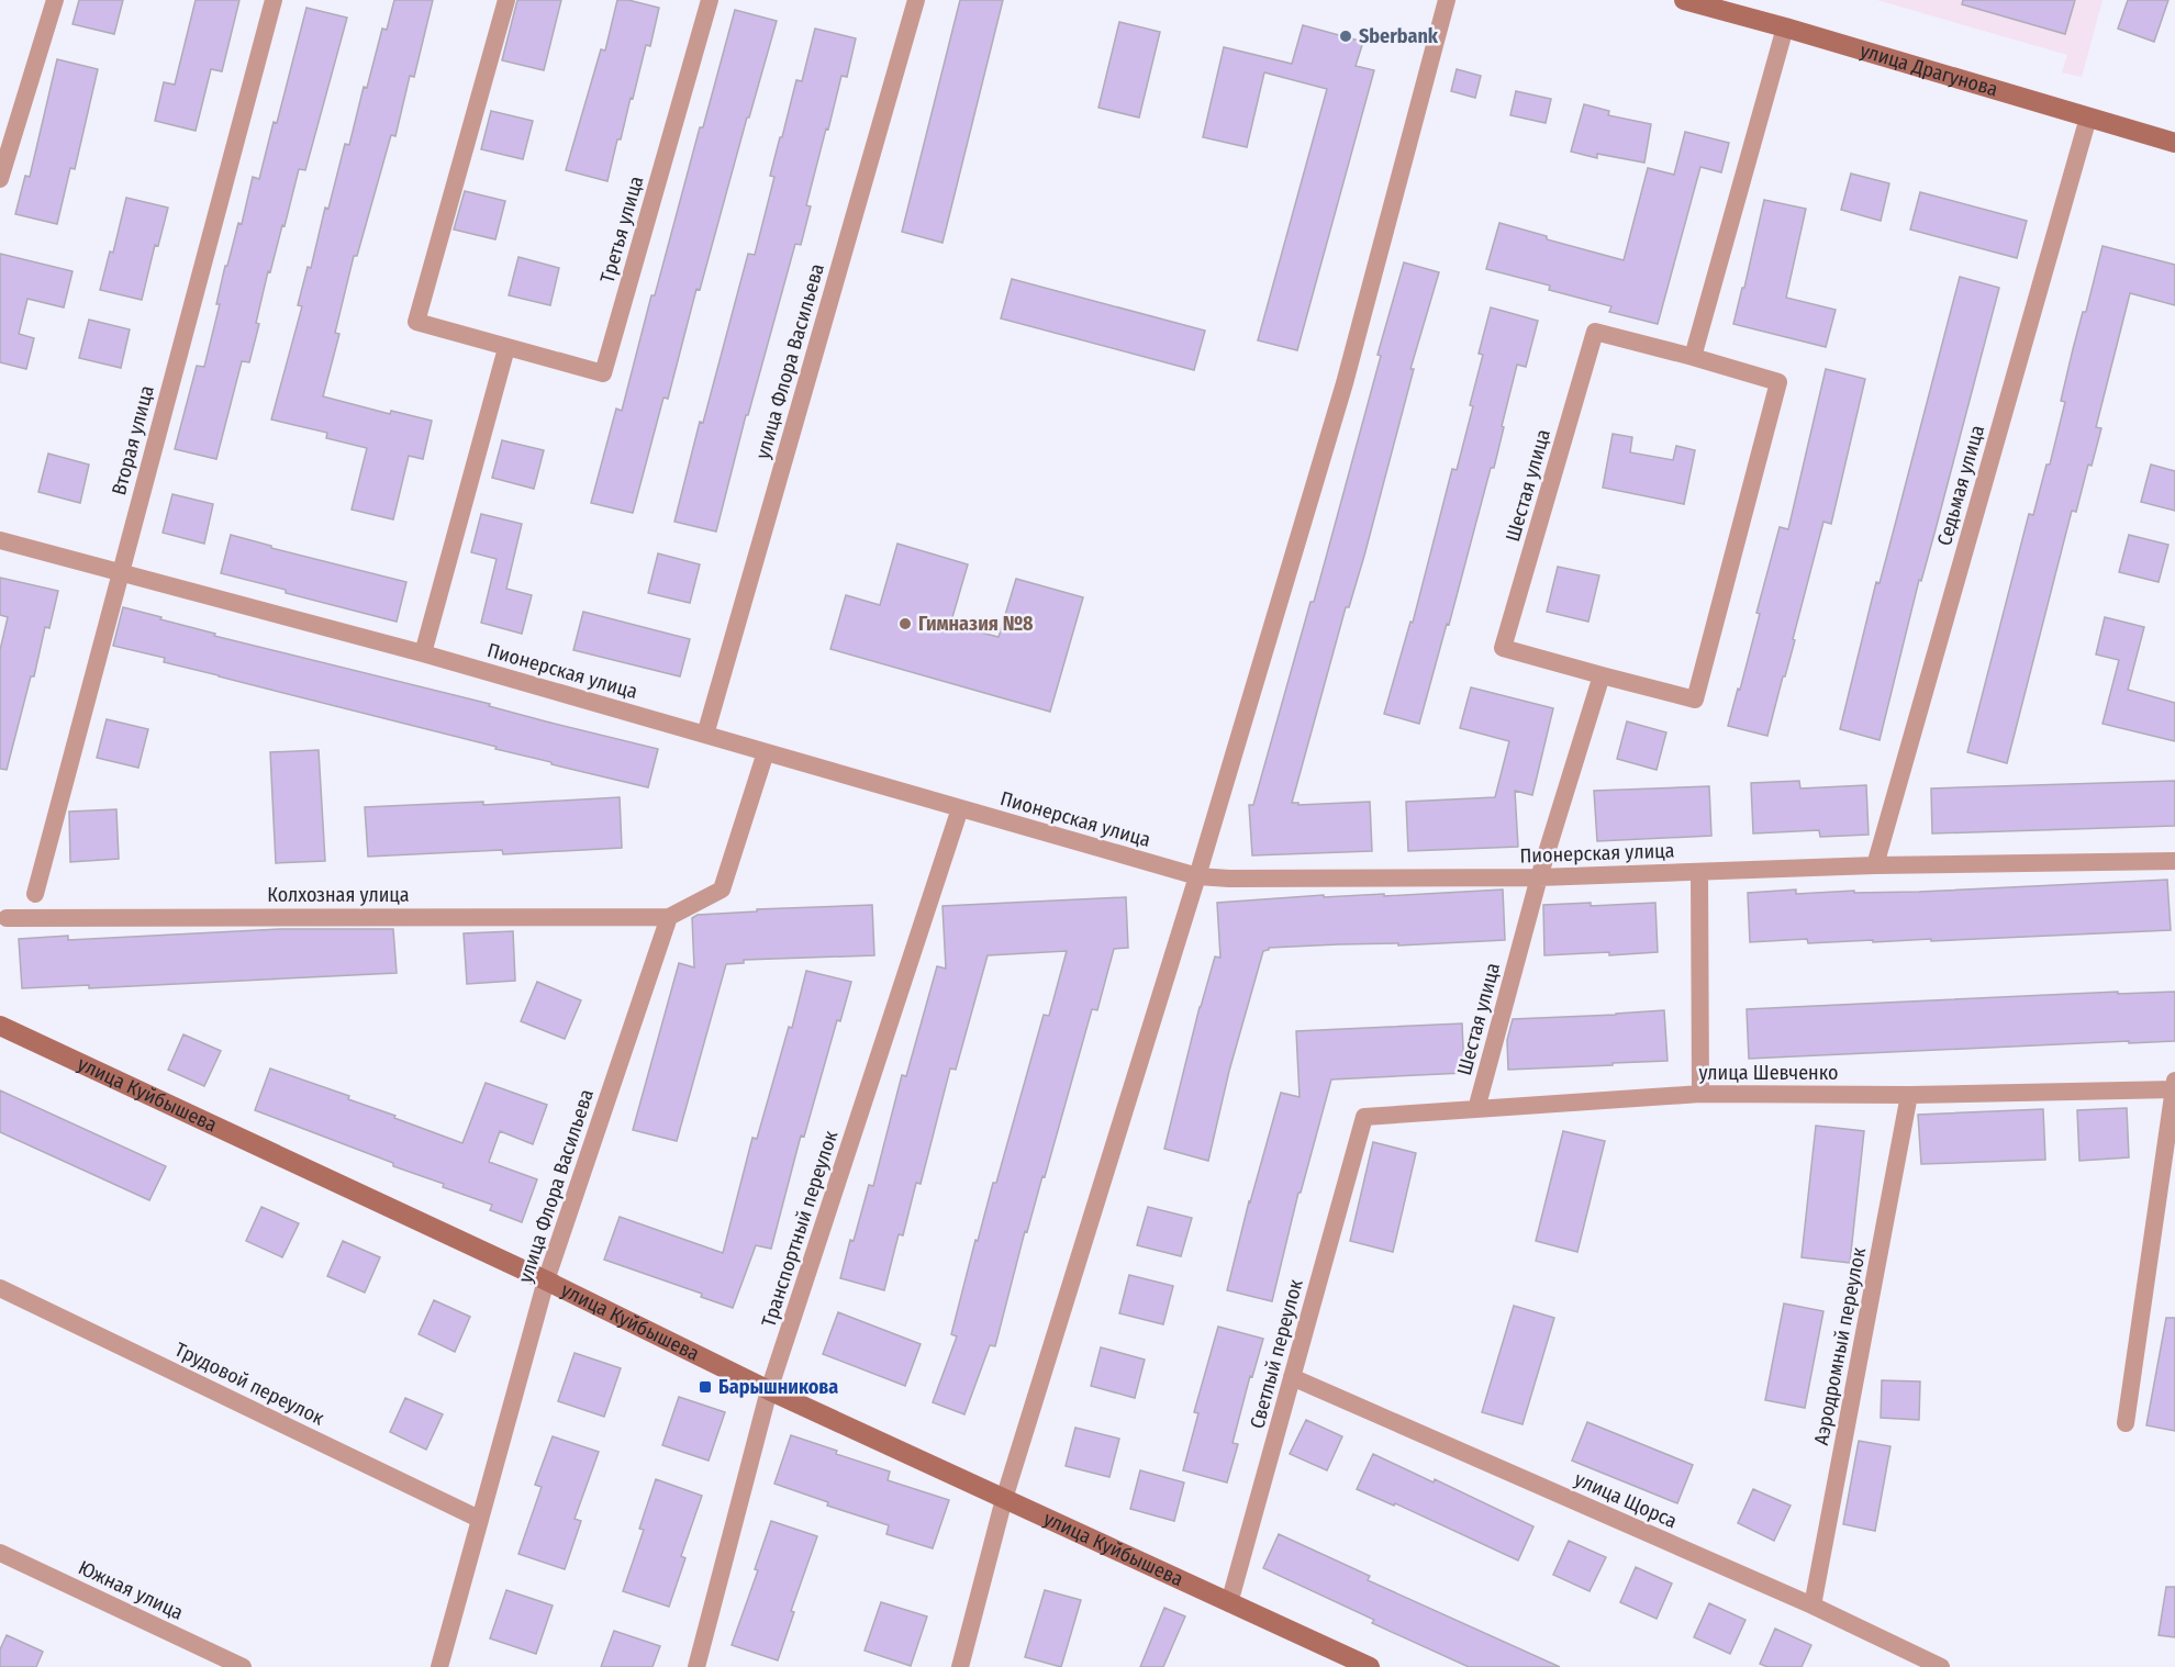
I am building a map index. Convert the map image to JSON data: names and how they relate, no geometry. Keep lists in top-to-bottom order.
{
  "streets": {
    "street": [
      "улица Драгунова",
      "Третья улица",
      "улица Флора Васильева",
      "Вторая улица",
      "Шестая улица",
      "Седьмая улица",
      "Пионерская улица",
      "Колхозная улица",
      "улица Шевченко",
      "улица Куйбышева",
      "Транспортный переулок",
      "Аэродромный переулок",
      "Светлый переулок",
      "Трудовой переулок",
      "улица Щорса",
      "Южная улица"
    ]
  },
  "crossings": [
    ["улица Драгунова", "Седьмая улица"],
    ["улица Флора Васильева", "Пионерская улица"],
    ["улица Флора Васильева", "Колхозная улица"],
    ["улица Флора Васильева", "улица Куйбышева"],
    ["улица Флора Васильева", "Трудовой переулок"],
    ["Вторая улица", "Пионерская улица"],
    ["Шестая улица", "Пионерская улица"],
    ["Шестая улица", "улица Шевченко"],
    ["Седьмая улица", "Пионерская улица"],
    ["Пионерская улица", "Транспортный переулок"],
    ["улица Шевченко", "Аэродромный переулок"],
    ["улица Шевченко", "Светлый переулок"],
    ["улица Куйбышева", "Транспортный переулок"],
    ["улица Куйбышева", "Светлый переулок"],
    ["Аэродромный переулок", "улица Щорса"],
    ["Светлый переулок", "улица Щорса"]
  ],
  "places": {
    "other": ["Sberbank", "Гимназия №8"],
    "transit": ["Барышникова"]
  }
}
